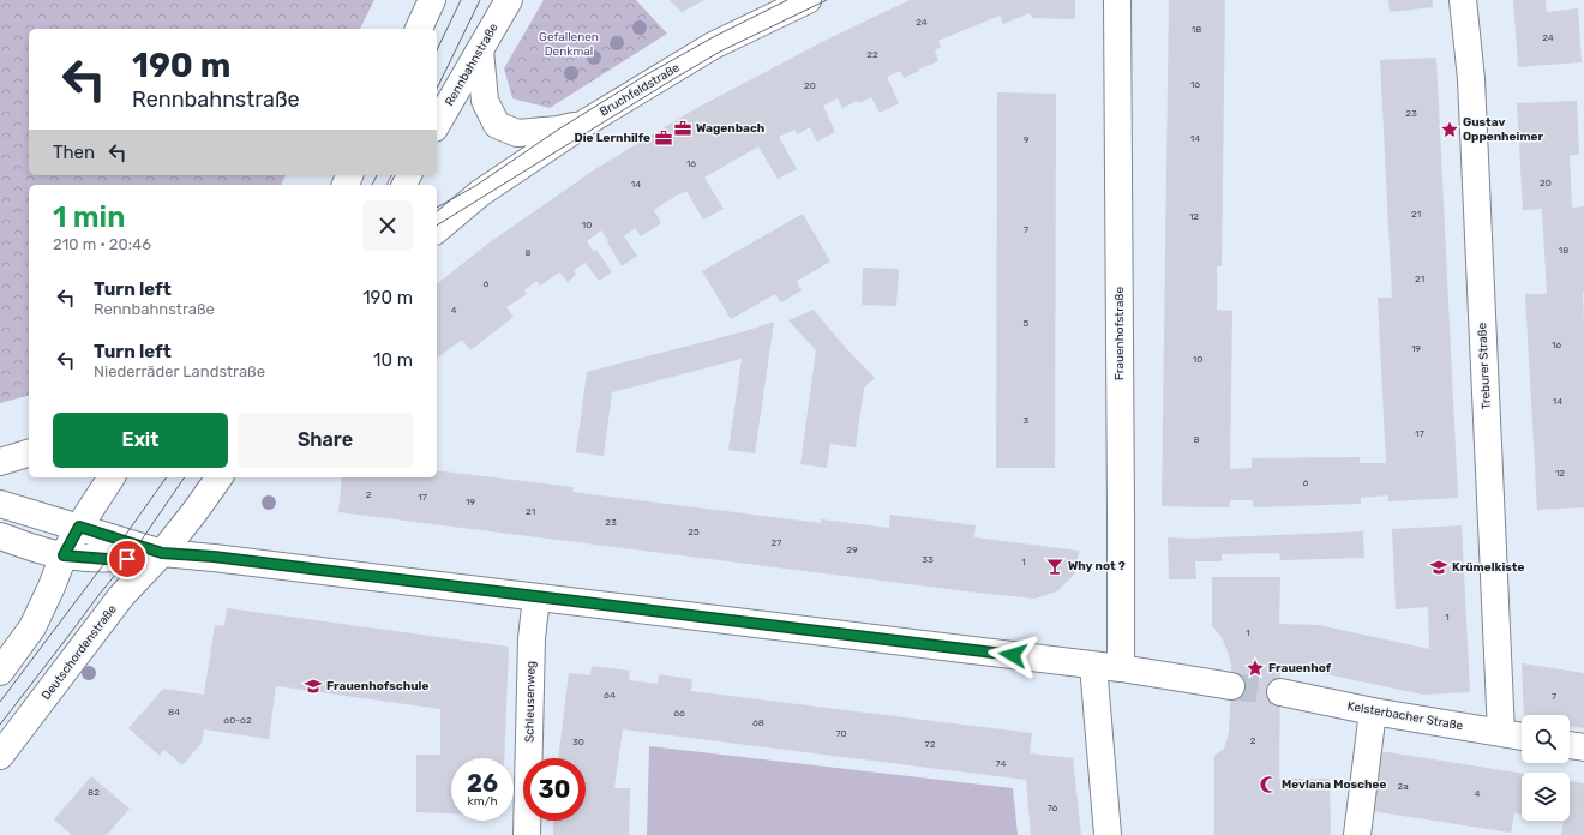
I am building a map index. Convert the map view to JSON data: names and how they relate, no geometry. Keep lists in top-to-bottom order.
{
  "streets": {
    "street": [
      "Rennbahnstraße",
      "Bruchfeldstraße",
      "Frauenhofstraße",
      "Treburer Straße",
      "Deutschordenstraße",
      "Schleusenweg",
      "Kelsterbacher Straße"
    ]
  },
  "crossings": [
    ["Treburer Straße", "Kelsterbacher Straße"]
  ],
  "parks": ["Gefallenen Denkmal"],
  "places": {
    "office": ["Wagenbach", "Die Lernhilfe"],
    "place": ["Gustav Oppenheimer", "Frauenhof"],
    "bar": ["Why not ?"],
    "school or university": ["Krümelkiste", "Frauenhofschule"],
    "mosque": ["Mevlana Moschee"]
  },
  "house_numbers": [
    "24",
    "18",
    "24",
    "22",
    "16",
    "20",
    "23",
    "14",
    "9",
    "16",
    "20",
    "14",
    "21",
    "12",
    "10",
    "7",
    "18",
    "8",
    "21",
    "6",
    "4",
    "5",
    "16",
    "19",
    "10",
    "14",
    "3",
    "17",
    "8",
    "12",
    "6",
    "2",
    "17",
    "19",
    "21",
    "23",
    "25",
    "27",
    "29",
    "33",
    "1",
    "1",
    "1",
    "64",
    "7",
    "84",
    "66",
    "60-62",
    "68",
    "70",
    "2",
    "30",
    "72",
    "74",
    "2a",
    "82",
    "4",
    "76"
  ],
  "page": {
    "turn": ["190 m", "Rennbahnstraße"],
    "then": "Then",
    "heading": ["1 min", "210 m · 20:46"],
    "list": [
      {
        "name": "Turn left",
        "note": "Rennbahnstraße",
        "value": "190 m"
      },
      {
        "name": "Turn left",
        "note": "Niederräder Landstraße",
        "value": "10 m"
      }
    ],
    "buttons": ["Exit", "Share"],
    "speed": "26 km/h",
    "limit": "30"
  }
}
